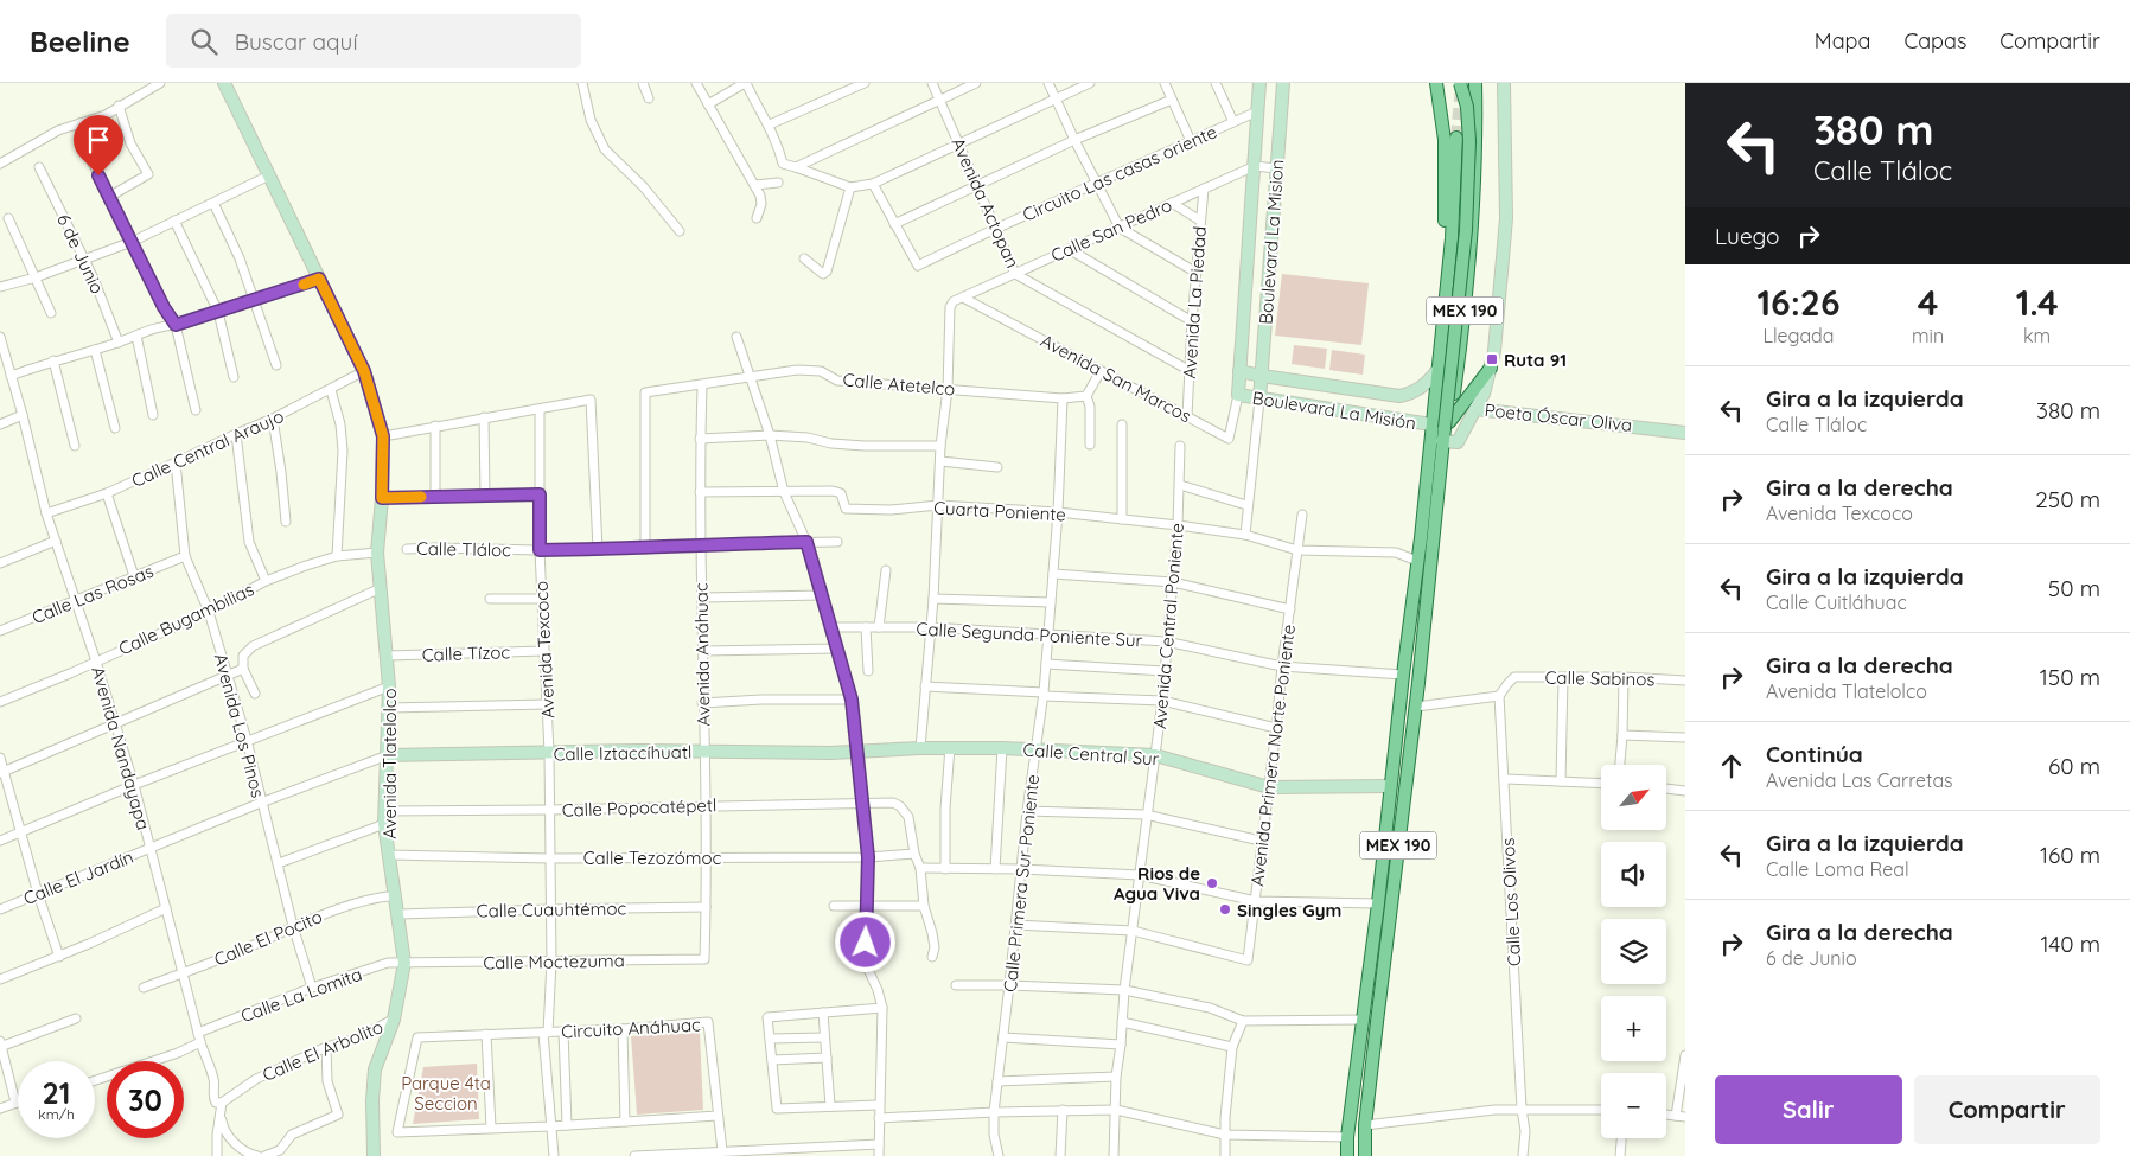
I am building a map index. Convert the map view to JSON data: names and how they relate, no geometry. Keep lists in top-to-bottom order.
{
  "streets": {
    "main road": ["MEX 190"],
    "street": [
      "Circuito Las casas oriente",
      "Avenida Actopan",
      "Calle San Pedro",
      "Boulevard La Mision",
      "6 de Junio",
      "Avenida La Piedad",
      "Avenida San Marcos",
      "Calle Atetelco",
      "Boulevard La Misión",
      "Poeta Óscar Oliva",
      "Calle Central Araujo",
      "Cuarta Poniente",
      "Calle Tláloc",
      "Calle Las Rosas",
      "Calle Bugambilias",
      "Avenida Central Poniente",
      "Calle Segunda Poniente Sur",
      "Avenida Texcoco",
      "Calle Tízoc",
      "Avenida Anáhuac",
      "Calle Sabinos",
      "Avenida Los Pinos",
      "Avenida Nandayapa",
      "Calle Iztaccíhuatl",
      "Calle Central Sur",
      "Avenida Primera Norte Poniente",
      "Avenida Tlatelolco",
      "Calle Popocatépetl",
      "Calle Tezozómoc",
      "Calle El Jardín",
      "Calle Primera Sur Poniente",
      "Calle Los Olivos",
      "Calle Cuauhtémoc",
      "Calle El Pocito",
      "Calle Moctezuma",
      "Calle La Lomita",
      "Circuito Anáhuac",
      "Calle El Arbolito"
    ]
  },
  "crossings": [
    ["Circuito Las casas oriente", "Avenida Actopan"],
    ["Circuito Las casas oriente", "Boulevard La Mision"],
    ["Avenida Actopan", "Calle San Pedro"],
    ["Avenida Actopan", "Avenida La Piedad"],
    ["Calle San Pedro", "Boulevard La Mision"],
    ["Calle San Pedro", "Avenida La Piedad"],
    ["Calle San Pedro", "Avenida San Marcos"],
    ["Calle San Pedro", "Calle Atetelco"],
    ["Boulevard La Mision", "Avenida San Marcos"],
    ["Boulevard La Mision", "Boulevard La Misión"],
    ["Avenida La Piedad", "Avenida San Marcos"],
    ["MEX 190", "Boulevard La Misión"],
    ["MEX 190", "Calle Segunda Poniente Sur"],
    ["MEX 190", "Calle Central Sur"],
    ["Avenida San Marcos", "Boulevard La Misión"],
    ["Calle Atetelco", "Calle Tláloc"],
    ["Calle Atetelco", "Avenida Anáhuac"],
    ["Calle Atetelco", "Calle Primera Sur Poniente"],
    ["Calle Central Araujo", "Avenida Los Pinos"],
    ["Calle Central Araujo", "Avenida Nandayapa"],
    ["Calle Central Araujo", "Avenida Tlatelolco"],
    ["Cuarta Poniente", "Avenida Central Poniente"],
    ["Cuarta Poniente", "Calle Primera Sur Poniente"],
    ["Calle Tláloc", "Avenida Texcoco"],
    ["Calle Tláloc", "Avenida Anáhuac"],
    ["Calle Las Rosas", "Avenida Los Pinos"],
    ["Calle Las Rosas", "Avenida Nandayapa"],
    ["Calle Bugambilias", "Avenida Los Pinos"],
    ["Calle Bugambilias", "Avenida Nandayapa"],
    ["Calle Bugambilias", "Avenida Tlatelolco"],
    ["Avenida Central Poniente", "Calle Segunda Poniente Sur"],
    ["Avenida Central Poniente", "Calle Central Sur"],
    ["Avenida Central Poniente", "Avenida Primera Norte Poniente"],
    ["Calle Segunda Poniente Sur", "Avenida Primera Norte Poniente"],
    ["Calle Segunda Poniente Sur", "Calle Primera Sur Poniente"],
    ["Avenida Texcoco", "Calle Tízoc"],
    ["Avenida Texcoco", "Calle Iztaccíhuatl"],
    ["Avenida Texcoco", "Calle Popocatépetl"],
    ["Avenida Texcoco", "Calle Tezozómoc"],
    ["Avenida Texcoco", "Calle Cuauhtémoc"],
    ["Avenida Texcoco", "Calle Moctezuma"],
    ["Avenida Texcoco", "Circuito Anáhuac"],
    ["Calle Tízoc", "Avenida Tlatelolco"],
    ["Avenida Anáhuac", "Calle Iztaccíhuatl"],
    ["Avenida Anáhuac", "Calle Popocatépetl"],
    ["Avenida Anáhuac", "Calle Tezozómoc"],
    ["Avenida Anáhuac", "Calle Cuauhtémoc"],
    ["Avenida Anáhuac", "Calle Moctezuma"],
    ["Calle Sabinos", "Calle Los Olivos"],
    ["Avenida Los Pinos", "Calle El Jardín"],
    ["Avenida Los Pinos", "Calle El Pocito"],
    ["Avenida Los Pinos", "Calle La Lomita"],
    ["Avenida Nandayapa", "Calle El Jardín"],
    ["Avenida Nandayapa", "Calle El Pocito"],
    ["Avenida Nandayapa", "Calle La Lomita"],
    ["Avenida Nandayapa", "Calle El Arbolito"],
    ["Calle Iztaccíhuatl", "Calle Central Sur"],
    ["Calle Iztaccíhuatl", "Avenida Tlatelolco"],
    ["Calle Iztaccíhuatl", "Calle El Jardín"],
    ["Calle Central Sur", "Avenida Primera Norte Poniente"],
    ["Calle Central Sur", "Calle Primera Sur Poniente"],
    ["Avenida Tlatelolco", "Calle Popocatépetl"],
    ["Avenida Tlatelolco", "Calle Tezozómoc"],
    ["Avenida Tlatelolco", "Calle El Jardín"],
    ["Avenida Tlatelolco", "Calle Cuauhtémoc"],
    ["Avenida Tlatelolco", "Calle El Pocito"],
    ["Avenida Tlatelolco", "Calle Moctezuma"],
    ["Avenida Tlatelolco", "Calle La Lomita"],
    ["Avenida Tlatelolco", "Calle El Arbolito"],
    ["Calle Popocatépetl", "Calle Tezozómoc"],
    ["Calle Moctezuma", "Calle La Lomita"]
  ],
  "parks": ["Parque 4ta Seccion"],
  "places": {
    "transit": ["Ruta 91"],
    "other": ["Rios de Agua Viva", "Singles Gym"]
  },
  "north": "top right",
  "page": {
    "header": "Beeline",
    "search": "Buscar aquí",
    "nav": ["Mapa", "Capas", "Compartir"],
    "turn": ["380 m", "Calle Tláloc"],
    "then": "Luego",
    "eta": [
      "16:26",
      "Llegada",
      "4",
      "min",
      "1.4",
      "km"
    ],
    "list": [
      {
        "name": "Gira a la izquierda",
        "note": "Calle Tláloc",
        "value": "380 m"
      },
      {
        "name": "Gira a la derecha",
        "note": "Avenida Texcoco",
        "value": "250 m"
      },
      {
        "name": "Gira a la izquierda",
        "note": "Calle Cuitláhuac",
        "value": "50 m"
      },
      {
        "name": "Gira a la derecha",
        "note": "Avenida Tlatelolco",
        "value": "150 m"
      },
      {
        "name": "Continúa",
        "note": "Avenida Las Carretas",
        "value": "60 m"
      },
      {
        "name": "Gira a la izquierda",
        "note": "Calle Loma Real",
        "value": "160 m"
      },
      {
        "name": "Gira a la derecha",
        "note": "6 de Junio",
        "value": "140 m"
      }
    ],
    "map_buttons": ["+", "−"],
    "speed": "21 km/h",
    "limit": "30",
    "buttons": ["Salir", "Compartir"]
  }
}
